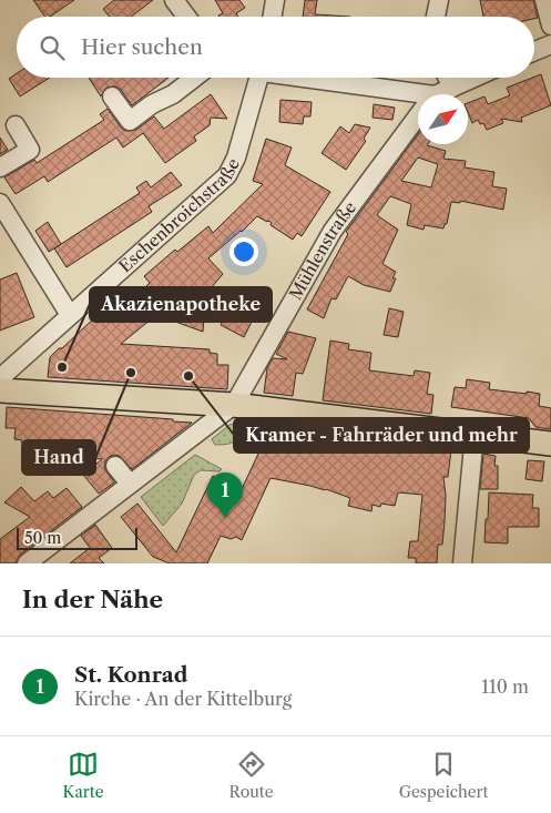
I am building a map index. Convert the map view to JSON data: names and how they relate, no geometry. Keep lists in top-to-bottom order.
{
  "streets": {
    "street": ["Eschenbroichstraße", "Mühlenstraße"]
  },
  "places": ["Akazienapotheke", "Hand", "Kramer - Fahrräder und mehr"],
  "scale_bar": "50 m",
  "north": "top right",
  "page": {
    "search": "Hier suchen",
    "pins": "1",
    "scale": "50 m",
    "heading": "In der Nähe",
    "list": [
      {
        "mark": "1",
        "name": "St. Konrad",
        "note": "Kirche · An der Kittelburg",
        "value": "110 m"
      }
    ],
    "nav": ["Karte", "Route", "Gespeichert"]
  }
}
